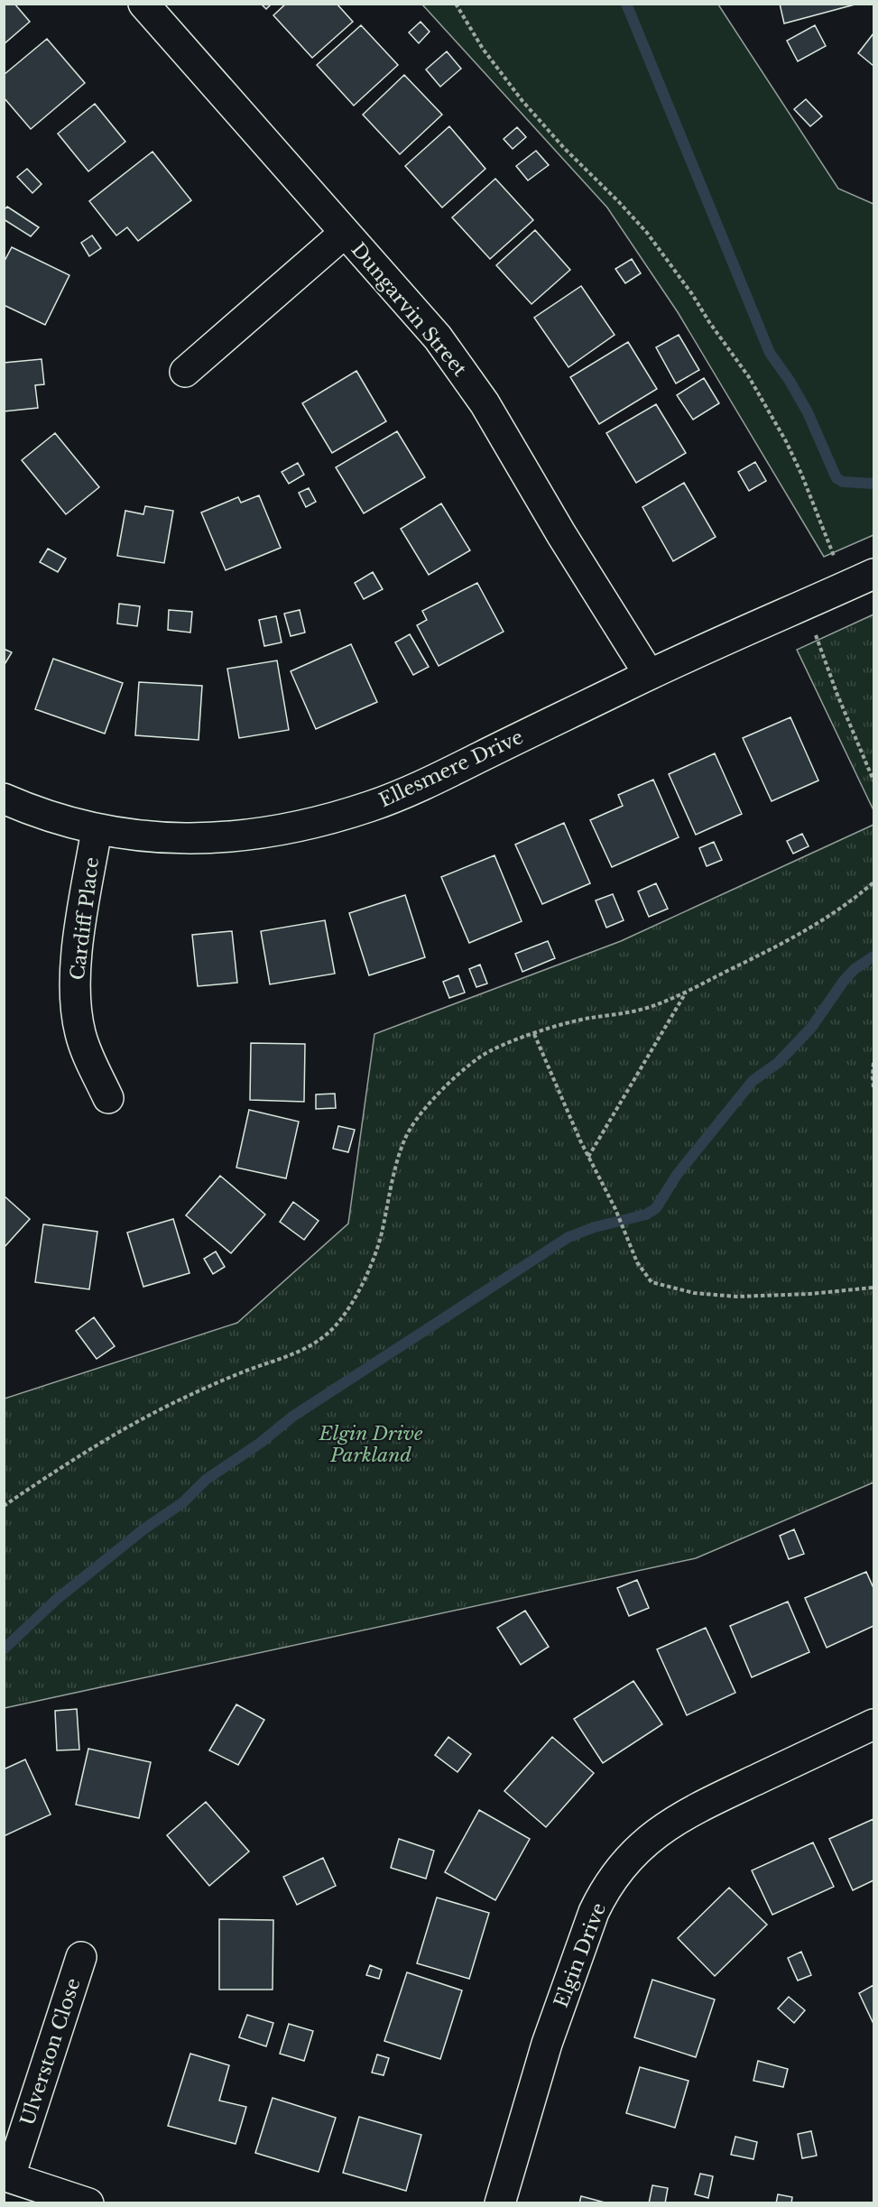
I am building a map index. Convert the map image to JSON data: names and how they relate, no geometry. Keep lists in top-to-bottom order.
{
  "streets": {
    "street": [
      "Dungarvin Street",
      "Ellesmere Drive",
      "Cardiff Place",
      "Elgin Drive",
      "Ulverston Close"
    ]
  },
  "crossings": [
    ["Dungarvin Street", "Ellesmere Drive"],
    ["Ellesmere Drive", "Cardiff Place"]
  ],
  "parks": ["Elgin Drive Parkland"]
}
